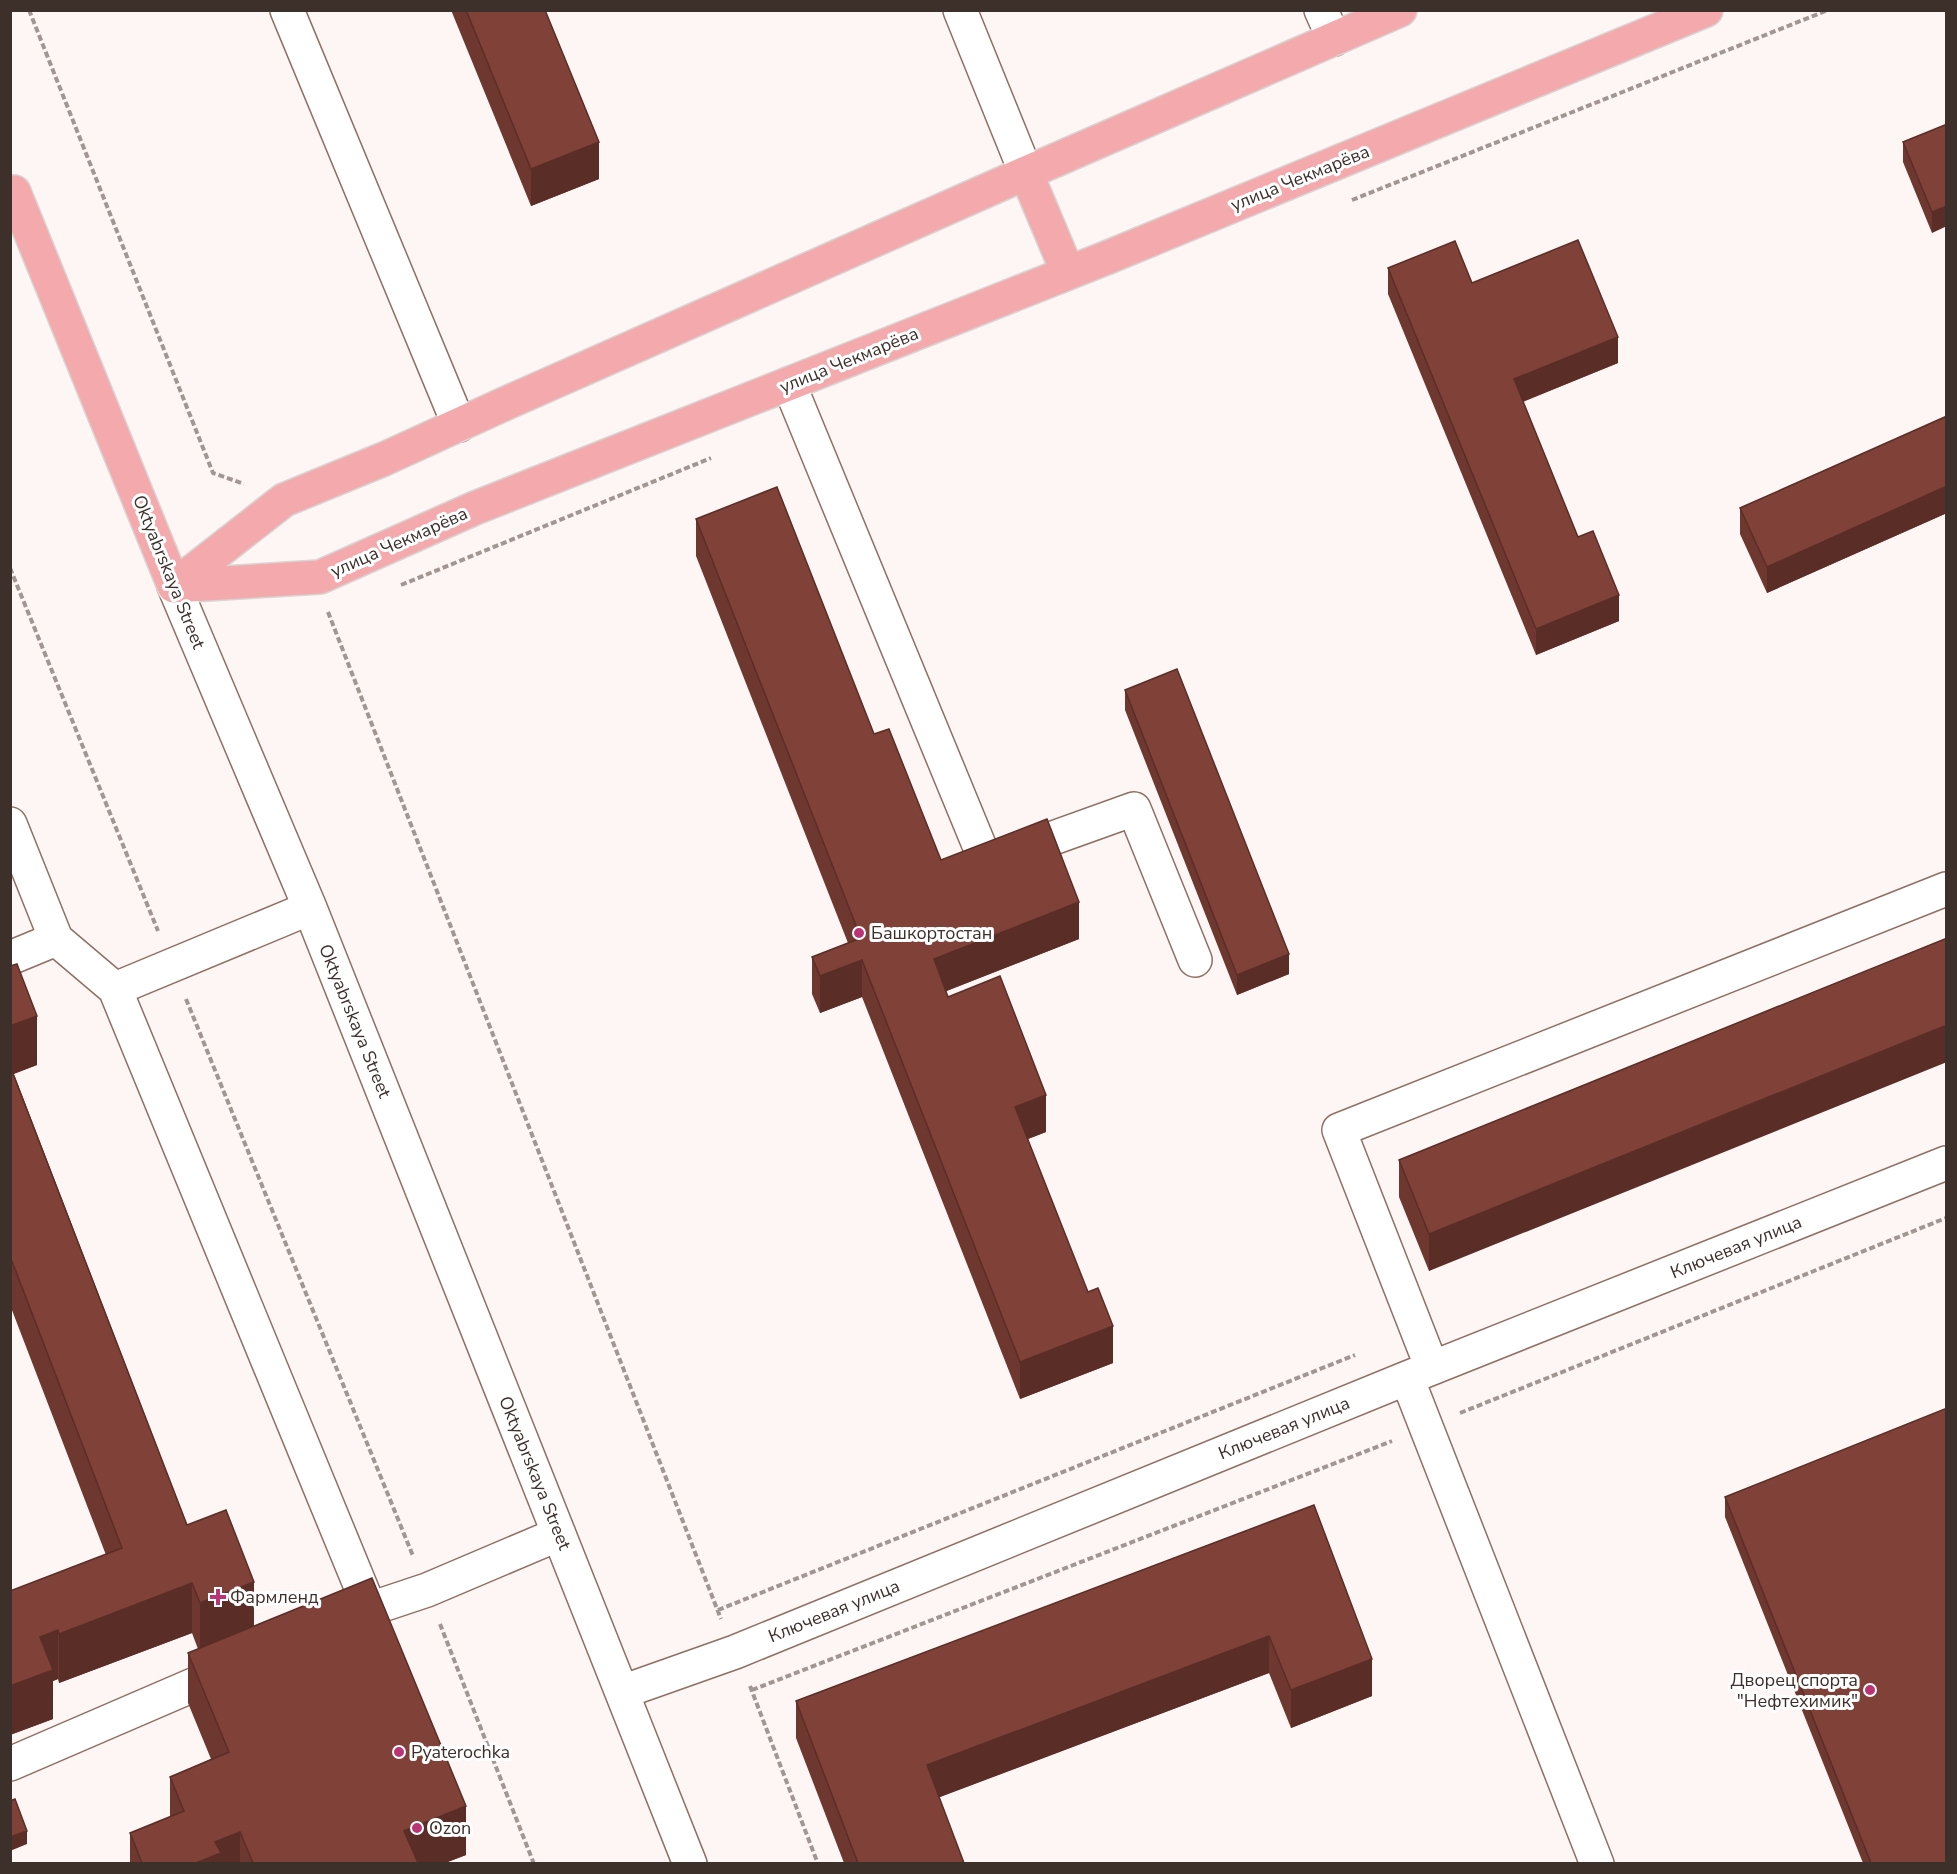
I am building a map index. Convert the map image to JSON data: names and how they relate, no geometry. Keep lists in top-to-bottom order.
{
  "streets": {
    "main road": ["улица Чекмарёва", "Oktyabrskaya Street"],
    "street": ["Ключевая улица"]
  },
  "crossings": [
    ["улица Чекмарёва", "Oktyabrskaya Street"],
    ["Oktyabrskaya Street", "Ключевая улица"]
  ],
  "places": {
    "other": [
      "Башкортостан",
      "Дворец спорта \"Нефтехимик\"",
      "Pyaterochka",
      "Ozon"
    ],
    "health": ["Фармленд"]
  }
}
